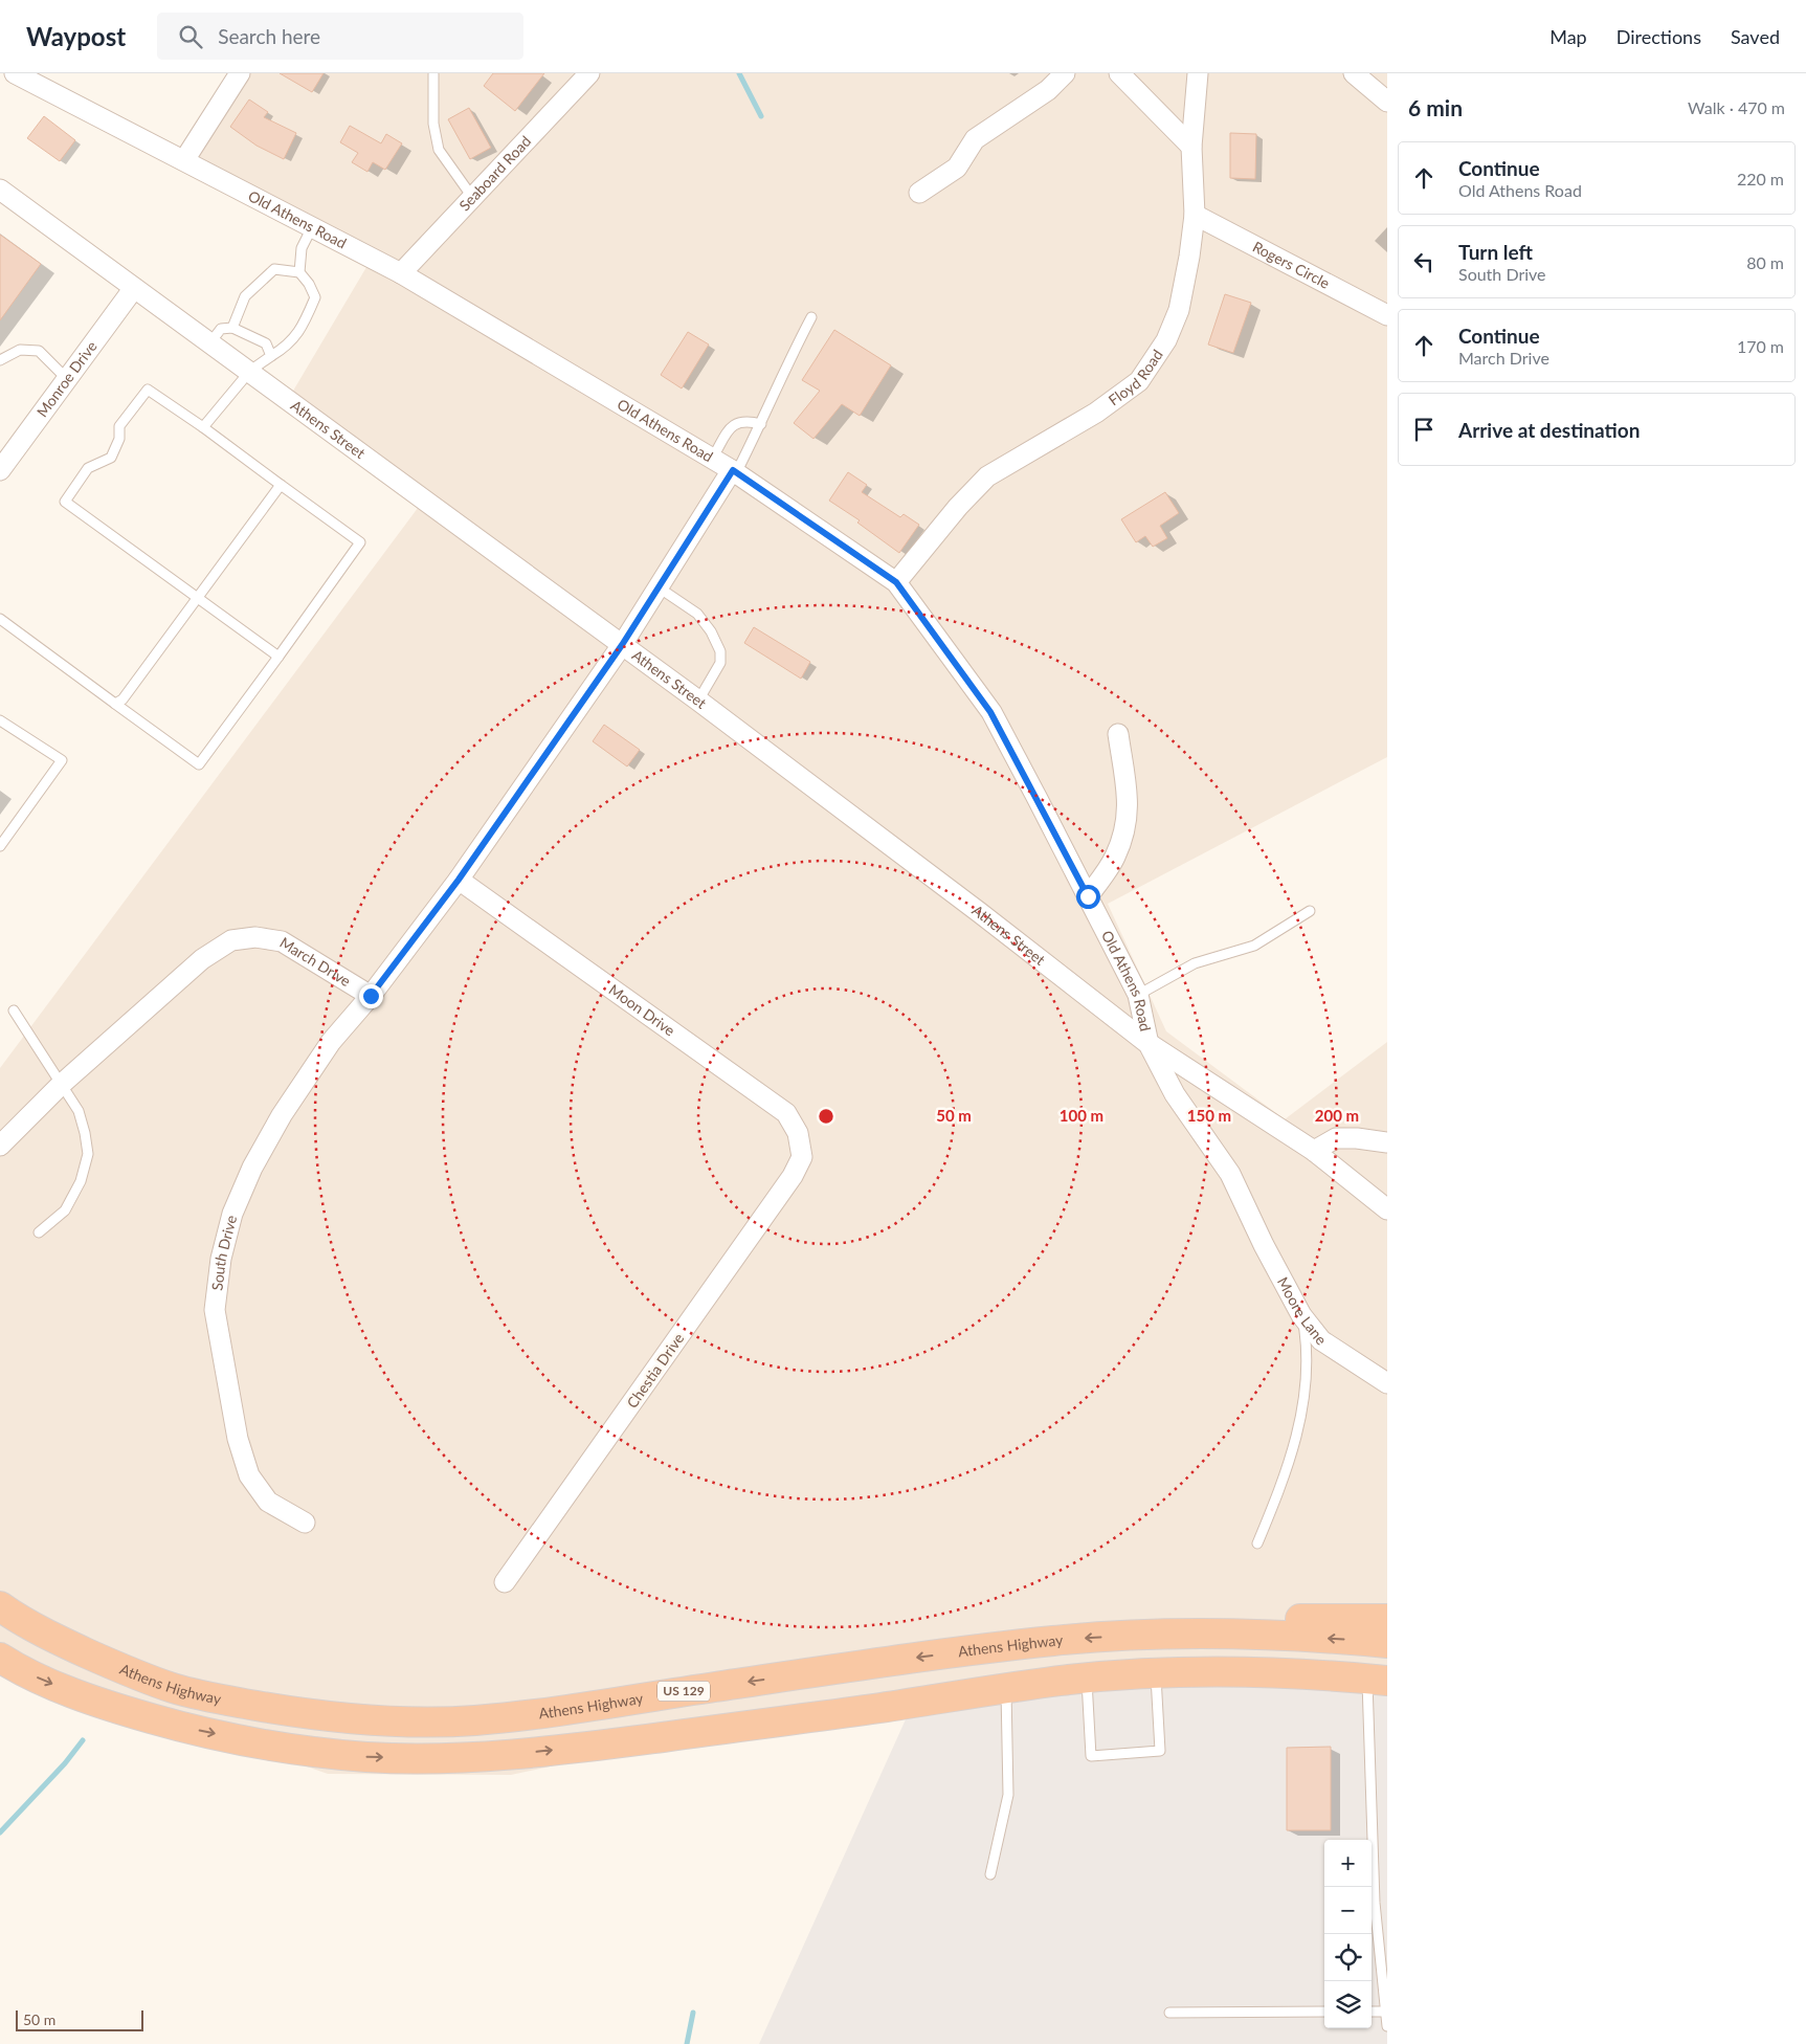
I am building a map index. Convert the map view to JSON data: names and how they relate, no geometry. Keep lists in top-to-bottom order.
{
  "streets": {
    "highway": ["Athens Highway", "US 129"],
    "street": [
      "Seaboard Road",
      "Old Athens Road",
      "Rogers Circle",
      "Floyd Road",
      "Monroe Drive",
      "Athens Street",
      "March Drive",
      "Moon Drive",
      "South Drive",
      "Moore Lane",
      "Chestia Drive"
    ]
  },
  "crossings": [
    ["Seaboard Road", "Old Athens Road"],
    ["Old Athens Road", "Floyd Road"],
    ["Old Athens Road", "Athens Street"],
    ["Rogers Circle", "Floyd Road"],
    ["Monroe Drive", "Athens Street"],
    ["Athens Street", "Moore Lane"],
    ["March Drive", "South Drive"],
    ["Moon Drive", "Chestia Drive"]
  ],
  "scale_bar": "50 m",
  "page": {
    "header": "Waypost",
    "search": "Search here",
    "nav": ["Map", "Directions", "Saved"],
    "heading": ["6 min", "Walk · 470 m"],
    "list": [
      ["Continue", "Old Athens Road", "220 m"],
      ["Turn left", "South Drive", "80 m"],
      ["Continue", "March Drive", "170 m"],
      "Arrive at destination"
    ],
    "map_buttons": ["+", "−"],
    "scale": "50 m"
  },
  "rings": [
    "50 m",
    "100 m",
    "150 m",
    "200 m"
  ]
}
